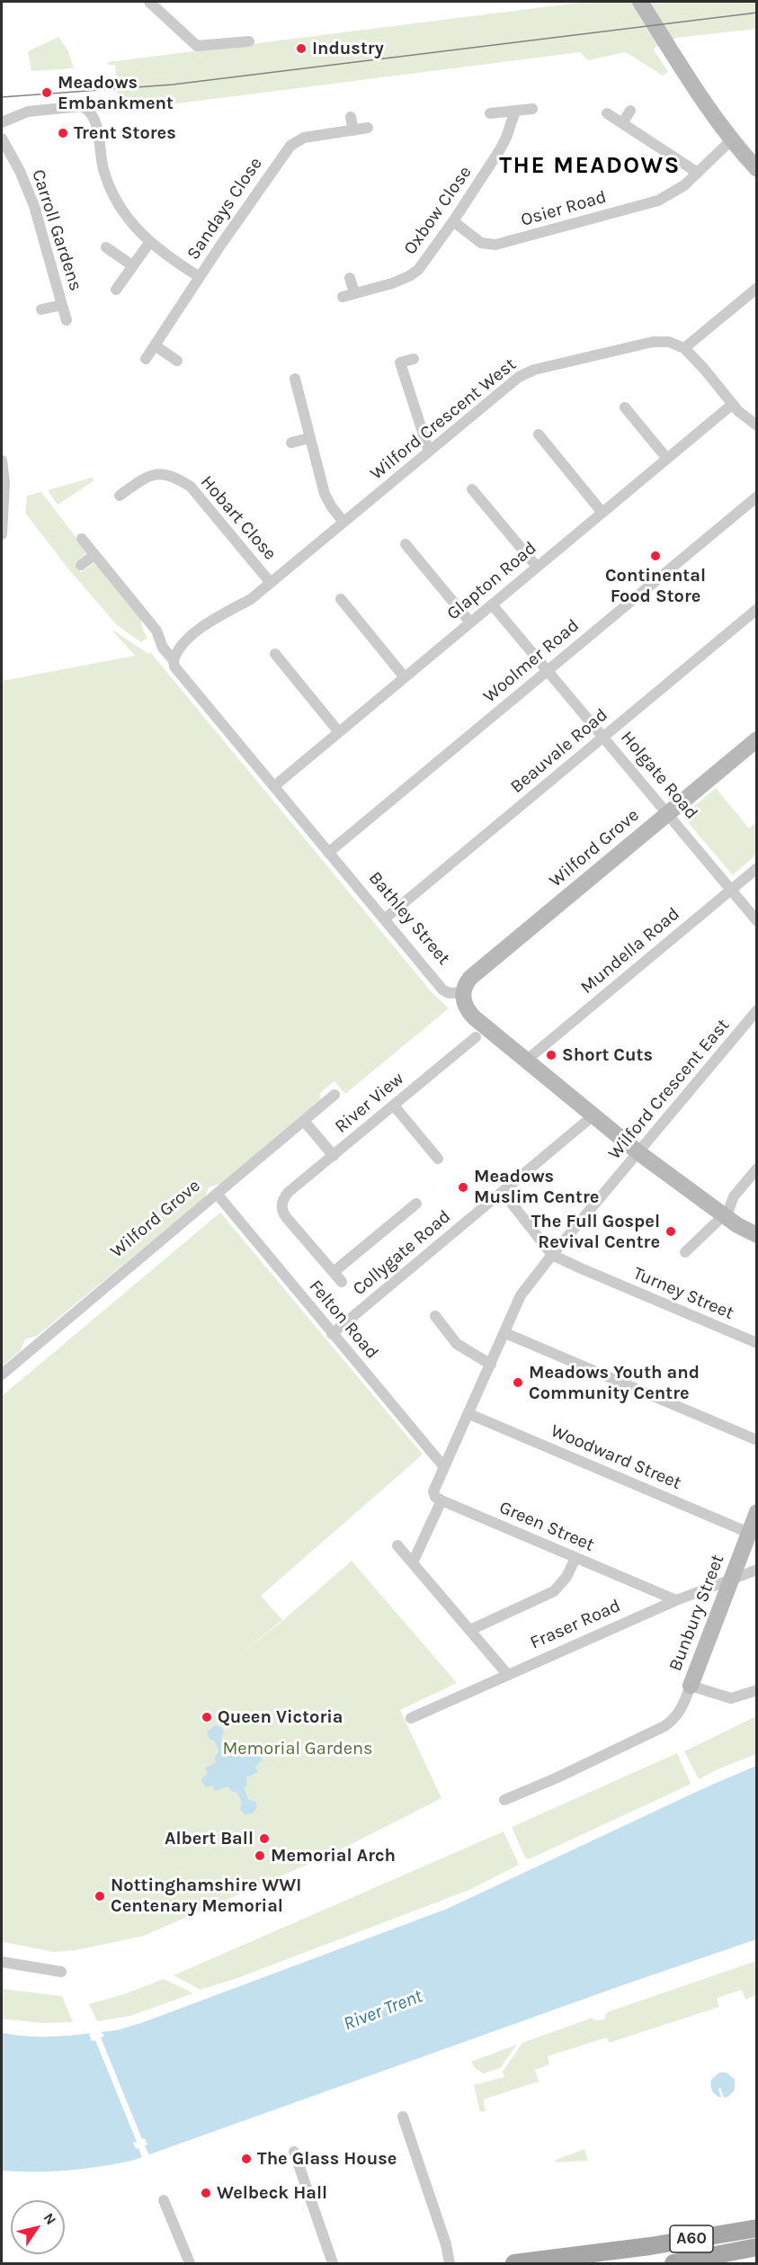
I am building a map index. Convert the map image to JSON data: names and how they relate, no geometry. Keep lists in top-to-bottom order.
{
  "streets": {
    "main road": ["A60"],
    "street": [
      "Sandays Close",
      "Osier Road",
      "Oxbow Close",
      "Carroll Gardens",
      "Wilford Crescent West",
      "Hobart Close",
      "Glapton Road",
      "Woolmer Road",
      "Beauvale Road",
      "Holgate Road",
      "Wilford Grove",
      "Bathley Street",
      "Mundella Road",
      "Wilford Crescent East",
      "River View",
      "Collygate Road",
      "Turney Street",
      "Felton Road",
      "Woodward Street",
      "Green Street",
      "Bunbury Street",
      "Fraser Road"
    ]
  },
  "crossings": [
    ["Osier Road", "Oxbow Close"],
    ["Wilford Crescent West", "Hobart Close"],
    ["Wilford Crescent West", "Bathley Street"],
    ["Glapton Road", "Holgate Road"],
    ["Glapton Road", "Bathley Street"],
    ["Woolmer Road", "Holgate Road"],
    ["Woolmer Road", "Bathley Street"],
    ["Beauvale Road", "Holgate Road"],
    ["Beauvale Road", "Bathley Street"],
    ["Holgate Road", "Wilford Grove"],
    ["Holgate Road", "Mundella Road"],
    ["Wilford Grove", "Bathley Street"],
    ["Wilford Grove", "River View"],
    ["Wilford Grove", "Felton Road"],
    ["Wilford Crescent East", "Turney Street"],
    ["Wilford Crescent East", "Felton Road"],
    ["Wilford Crescent East", "Woodward Street"],
    ["Collygate Road", "Turney Street"],
    ["Collygate Road", "Felton Road"],
    ["Woodward Street", "Bunbury Street"],
    ["Green Street", "Fraser Road"],
    ["Bunbury Street", "Fraser Road"]
  ],
  "districts": ["THE MEADOWS"],
  "water": ["River Trent"],
  "parks": ["Memorial Gardens"],
  "places": [
    "Industry",
    "Meadows Embankment",
    "Trent Stores",
    "Continental Food Store",
    "Short Cuts",
    "Meadows Muslim Centre",
    "The Full Gospel Revival Centre",
    "Meadows Youth and Community Centre",
    "Queen Victoria",
    "Albert Ball",
    "Memorial Arch",
    "Nottinghamshire WWI Centenary Memorial",
    "The Glass House",
    "Welbeck Hall"
  ],
  "north": "top right"
}
